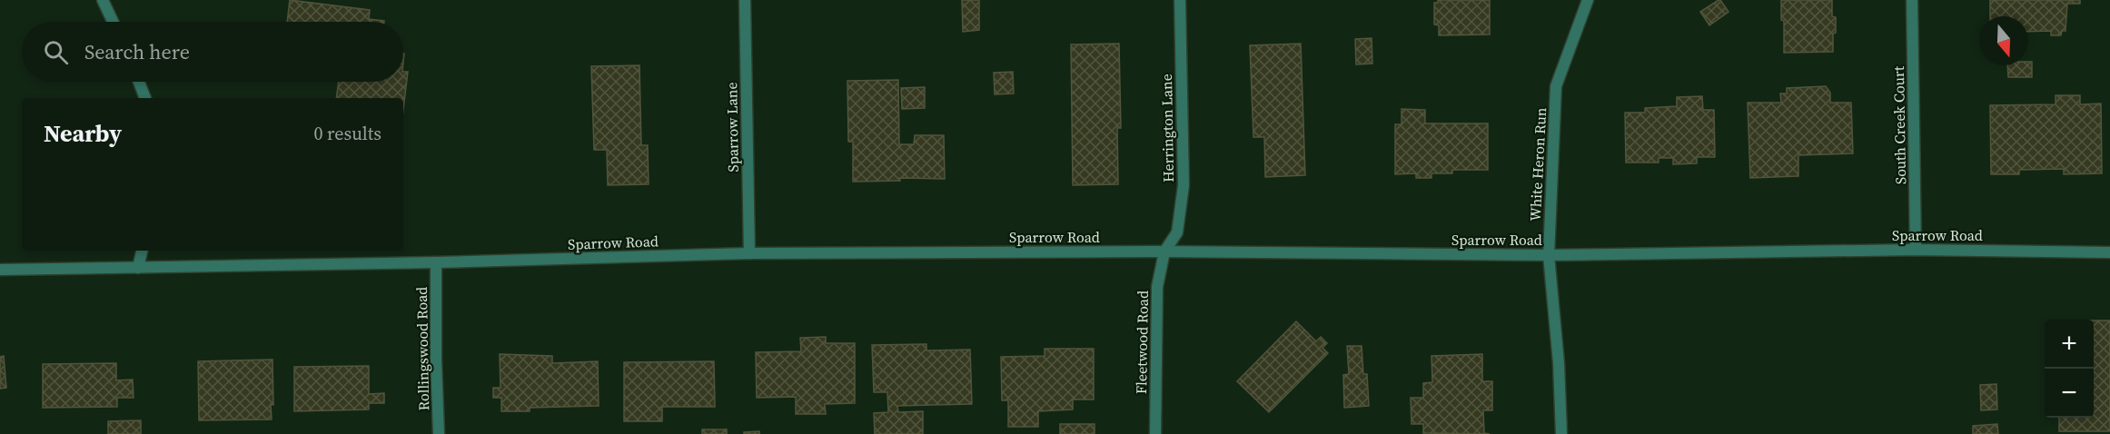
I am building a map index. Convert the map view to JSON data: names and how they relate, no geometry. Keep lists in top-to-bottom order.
{
  "streets": {
    "street": [
      "South Creek Court",
      "Sparrow Lane",
      "Herrington Lane",
      "White Heron Run",
      "Sparrow Road",
      "Fleetwood Road",
      "Rollingswood Road"
    ]
  },
  "crossings": [
    ["South Creek Court", "Sparrow Road"],
    ["Sparrow Lane", "Sparrow Road"],
    ["Herrington Lane", "Sparrow Road"],
    ["Herrington Lane", "Fleetwood Road"],
    ["White Heron Run", "Sparrow Road"],
    ["Sparrow Road", "Fleetwood Road"],
    ["Sparrow Road", "Rollingswood Road"]
  ],
  "north": "bottom",
  "page": {
    "search": "Search here",
    "heading": ["Nearby", "0 results"],
    "map_buttons": ["+", "−"]
  }
}
